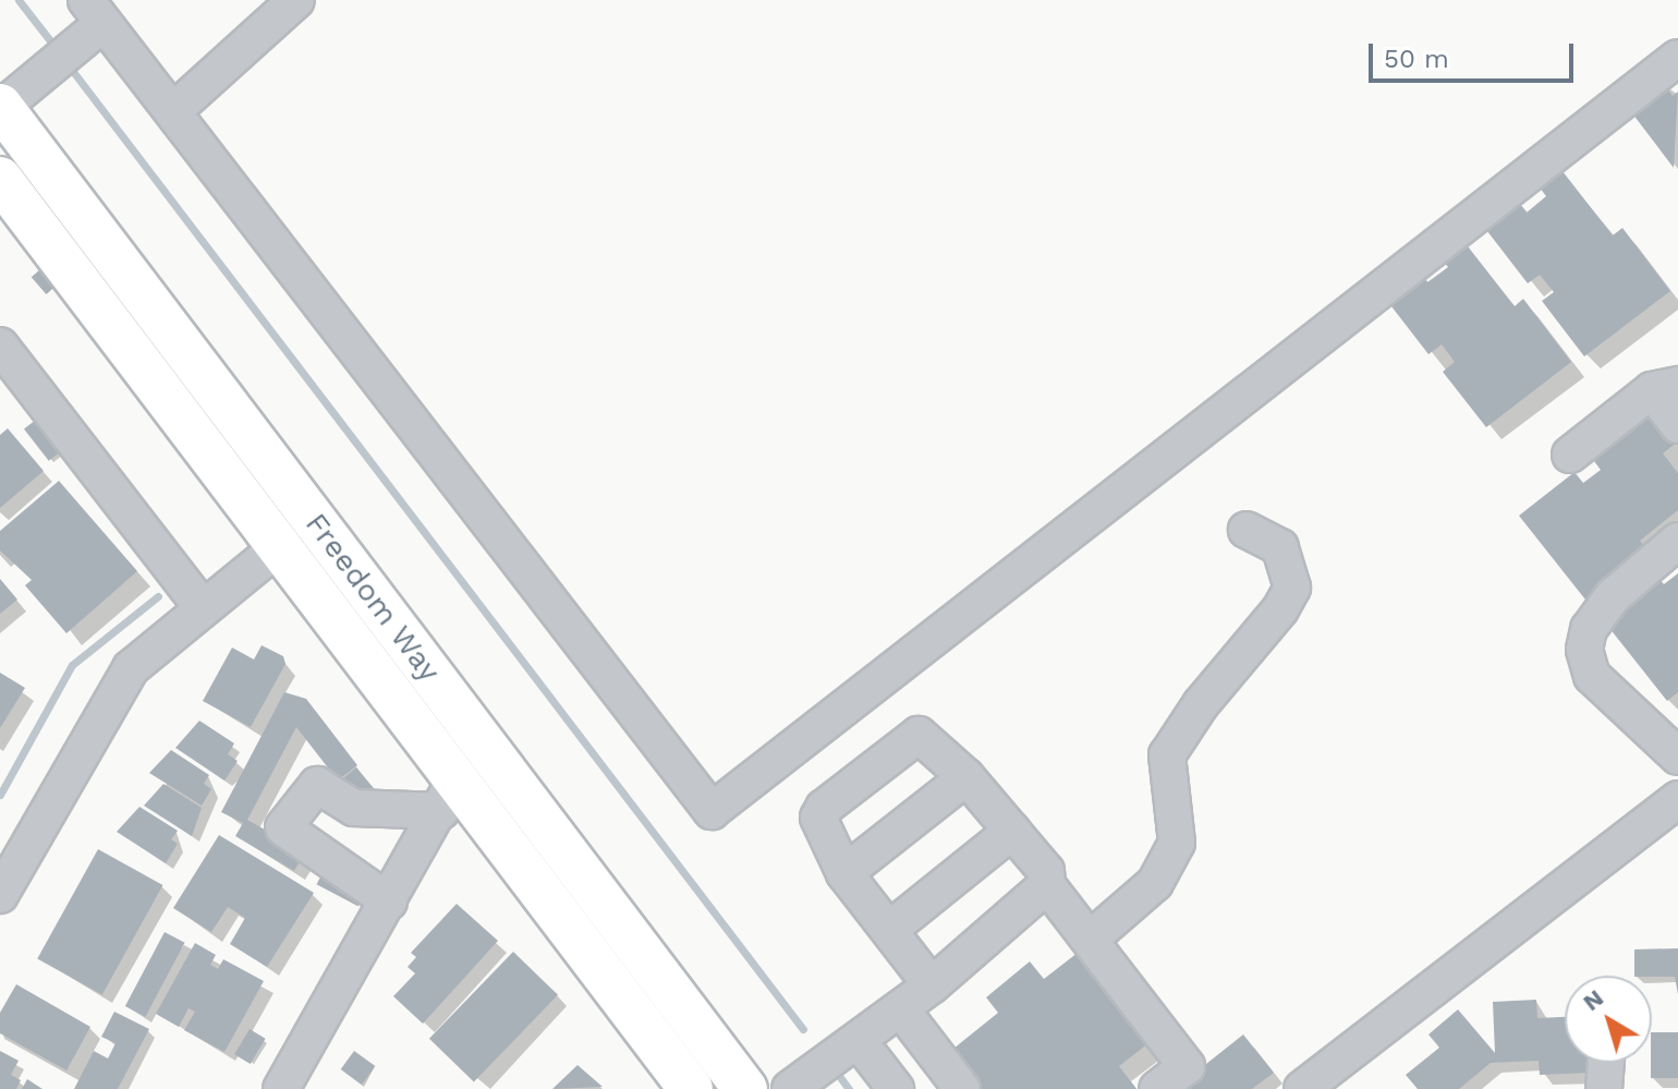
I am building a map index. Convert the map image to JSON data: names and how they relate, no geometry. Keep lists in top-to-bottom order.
{
  "streets": {
    "main road": ["Freedom Way"]
  },
  "scale_bar": "50 m",
  "north": "top left"
}
